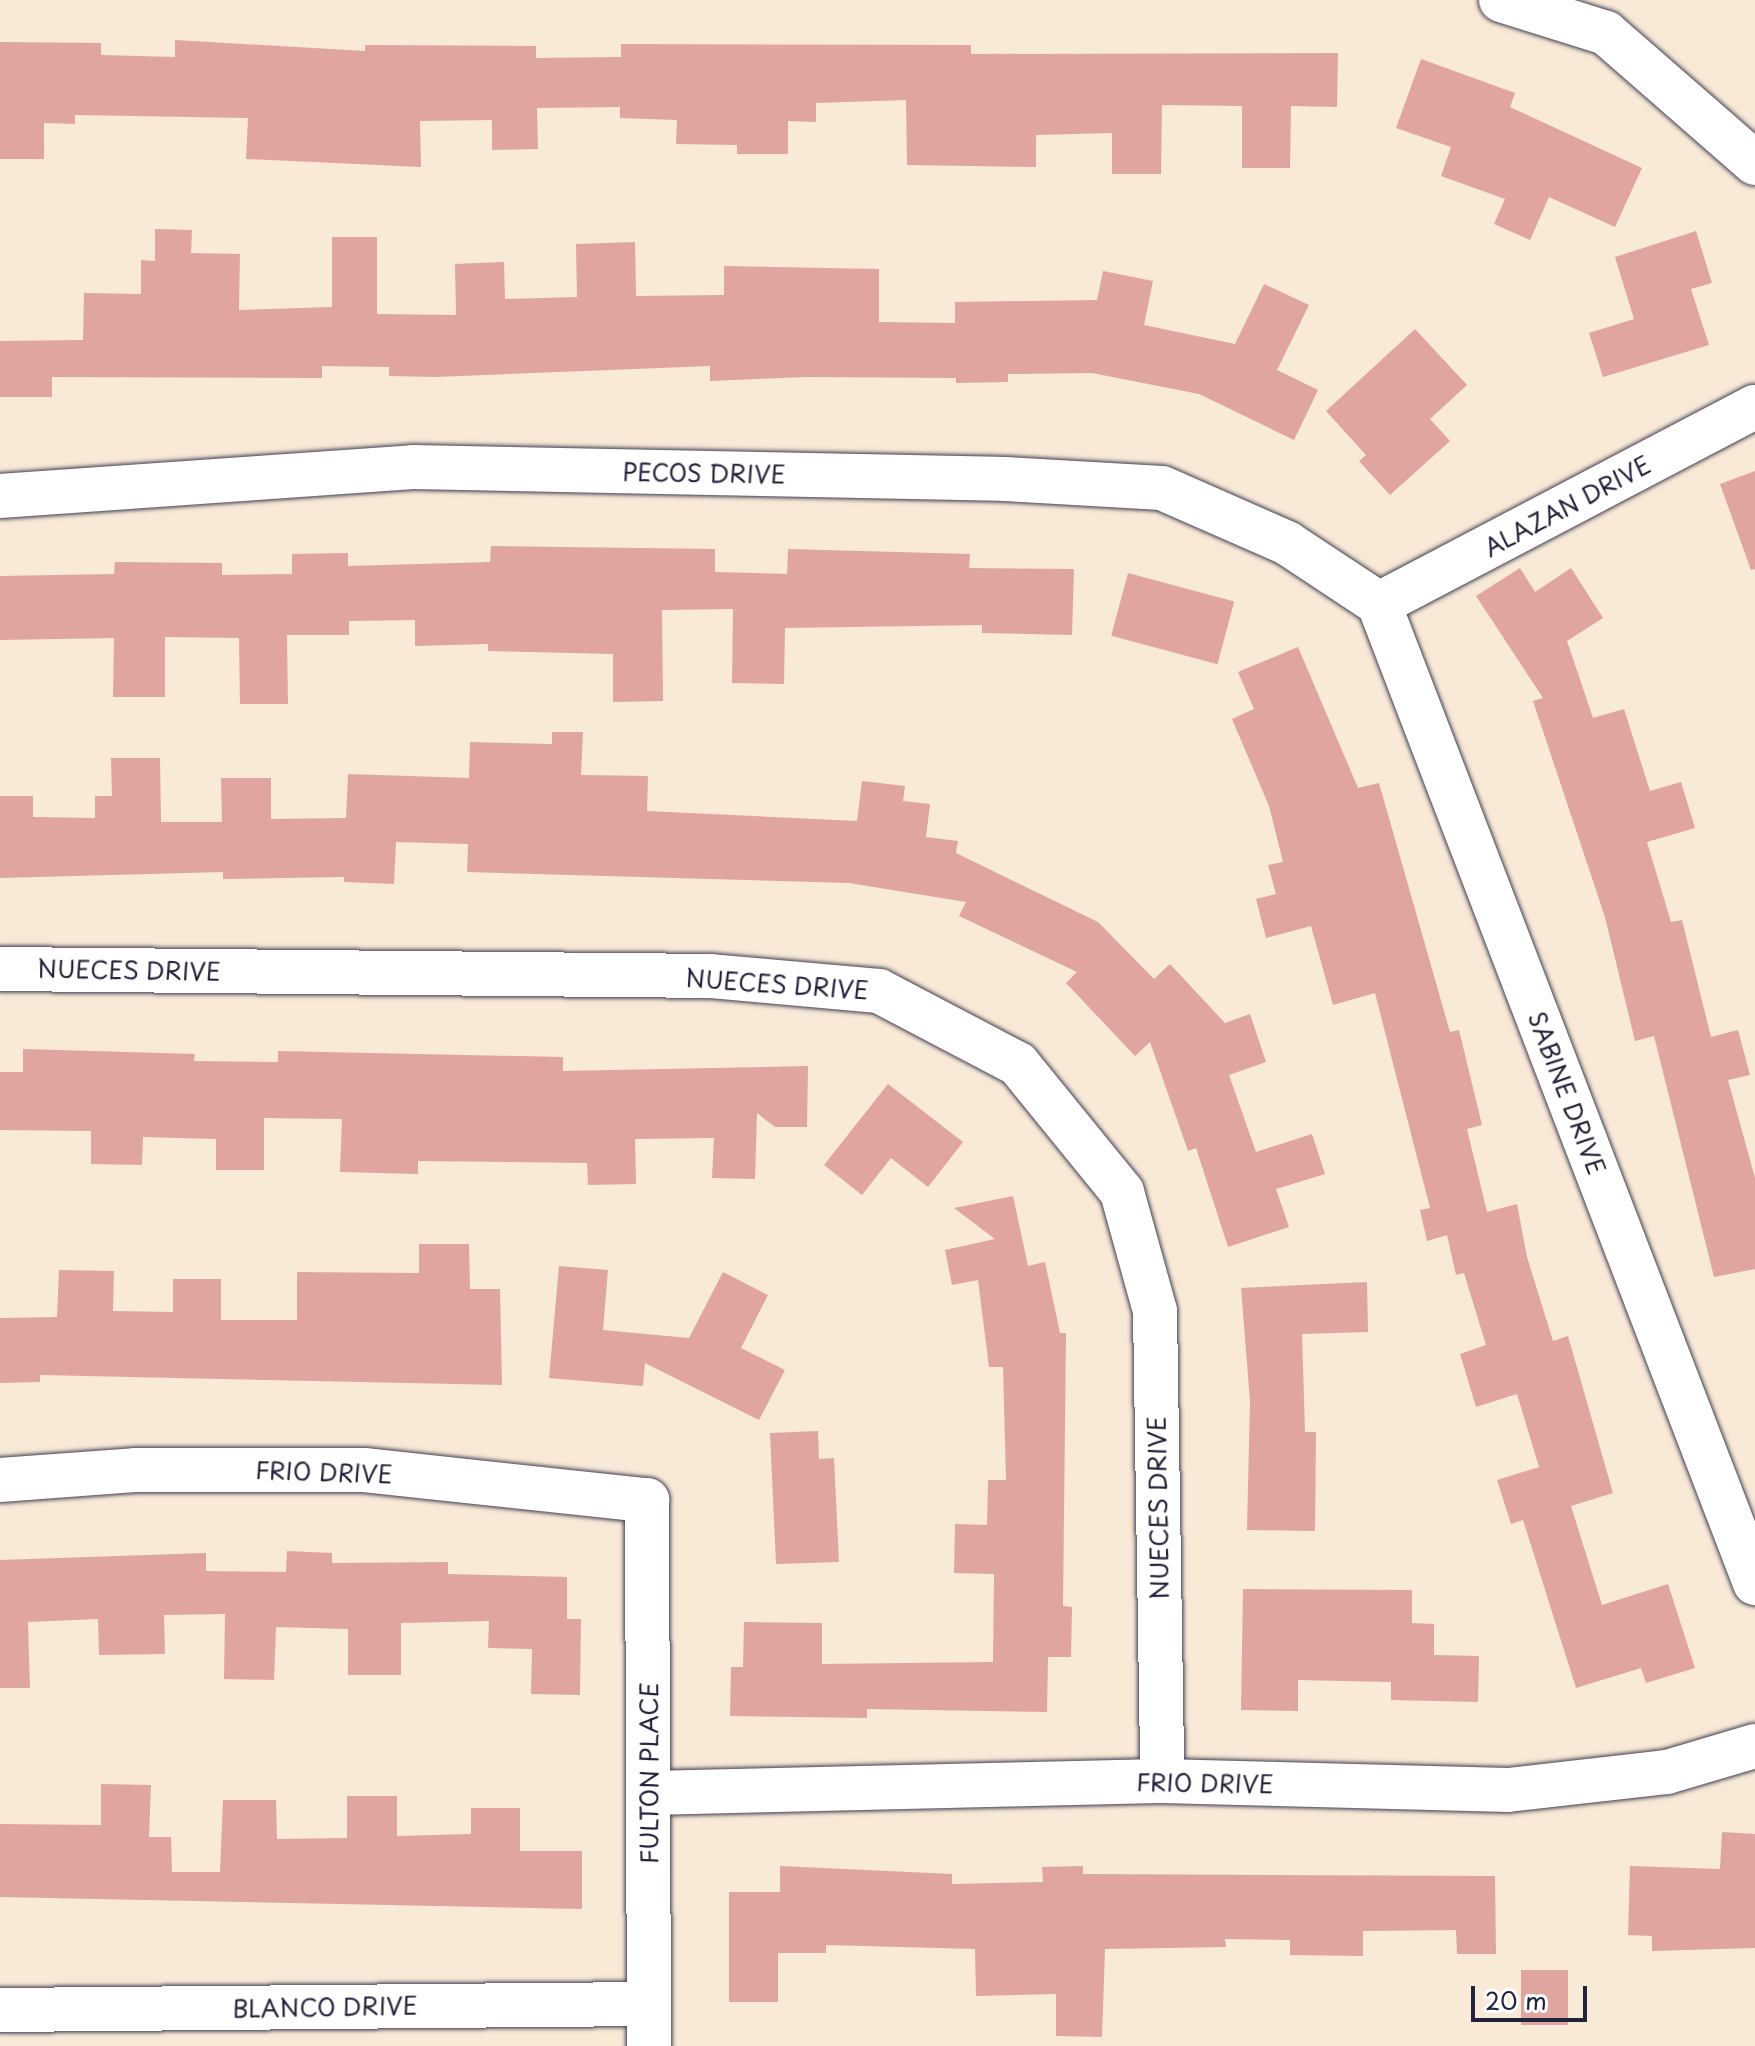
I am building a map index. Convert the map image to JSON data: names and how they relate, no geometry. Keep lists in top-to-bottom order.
{
  "streets": {
    "street": [
      "PECOS DRIVE",
      "ALAZAN DRIVE",
      "NUECES DRIVE",
      "SABINE DRIVE",
      "FRIO DRIVE",
      "FULTON PLACE",
      "BLANCO DRIVE"
    ]
  },
  "crossings": [
    ["PECOS DRIVE", "ALAZAN DRIVE"],
    ["PECOS DRIVE", "SABINE DRIVE"],
    ["ALAZAN DRIVE", "SABINE DRIVE"],
    ["NUECES DRIVE", "FRIO DRIVE"],
    ["FRIO DRIVE", "FULTON PLACE"],
    ["FULTON PLACE", "BLANCO DRIVE"]
  ],
  "scale_bar": "20 m"
}
